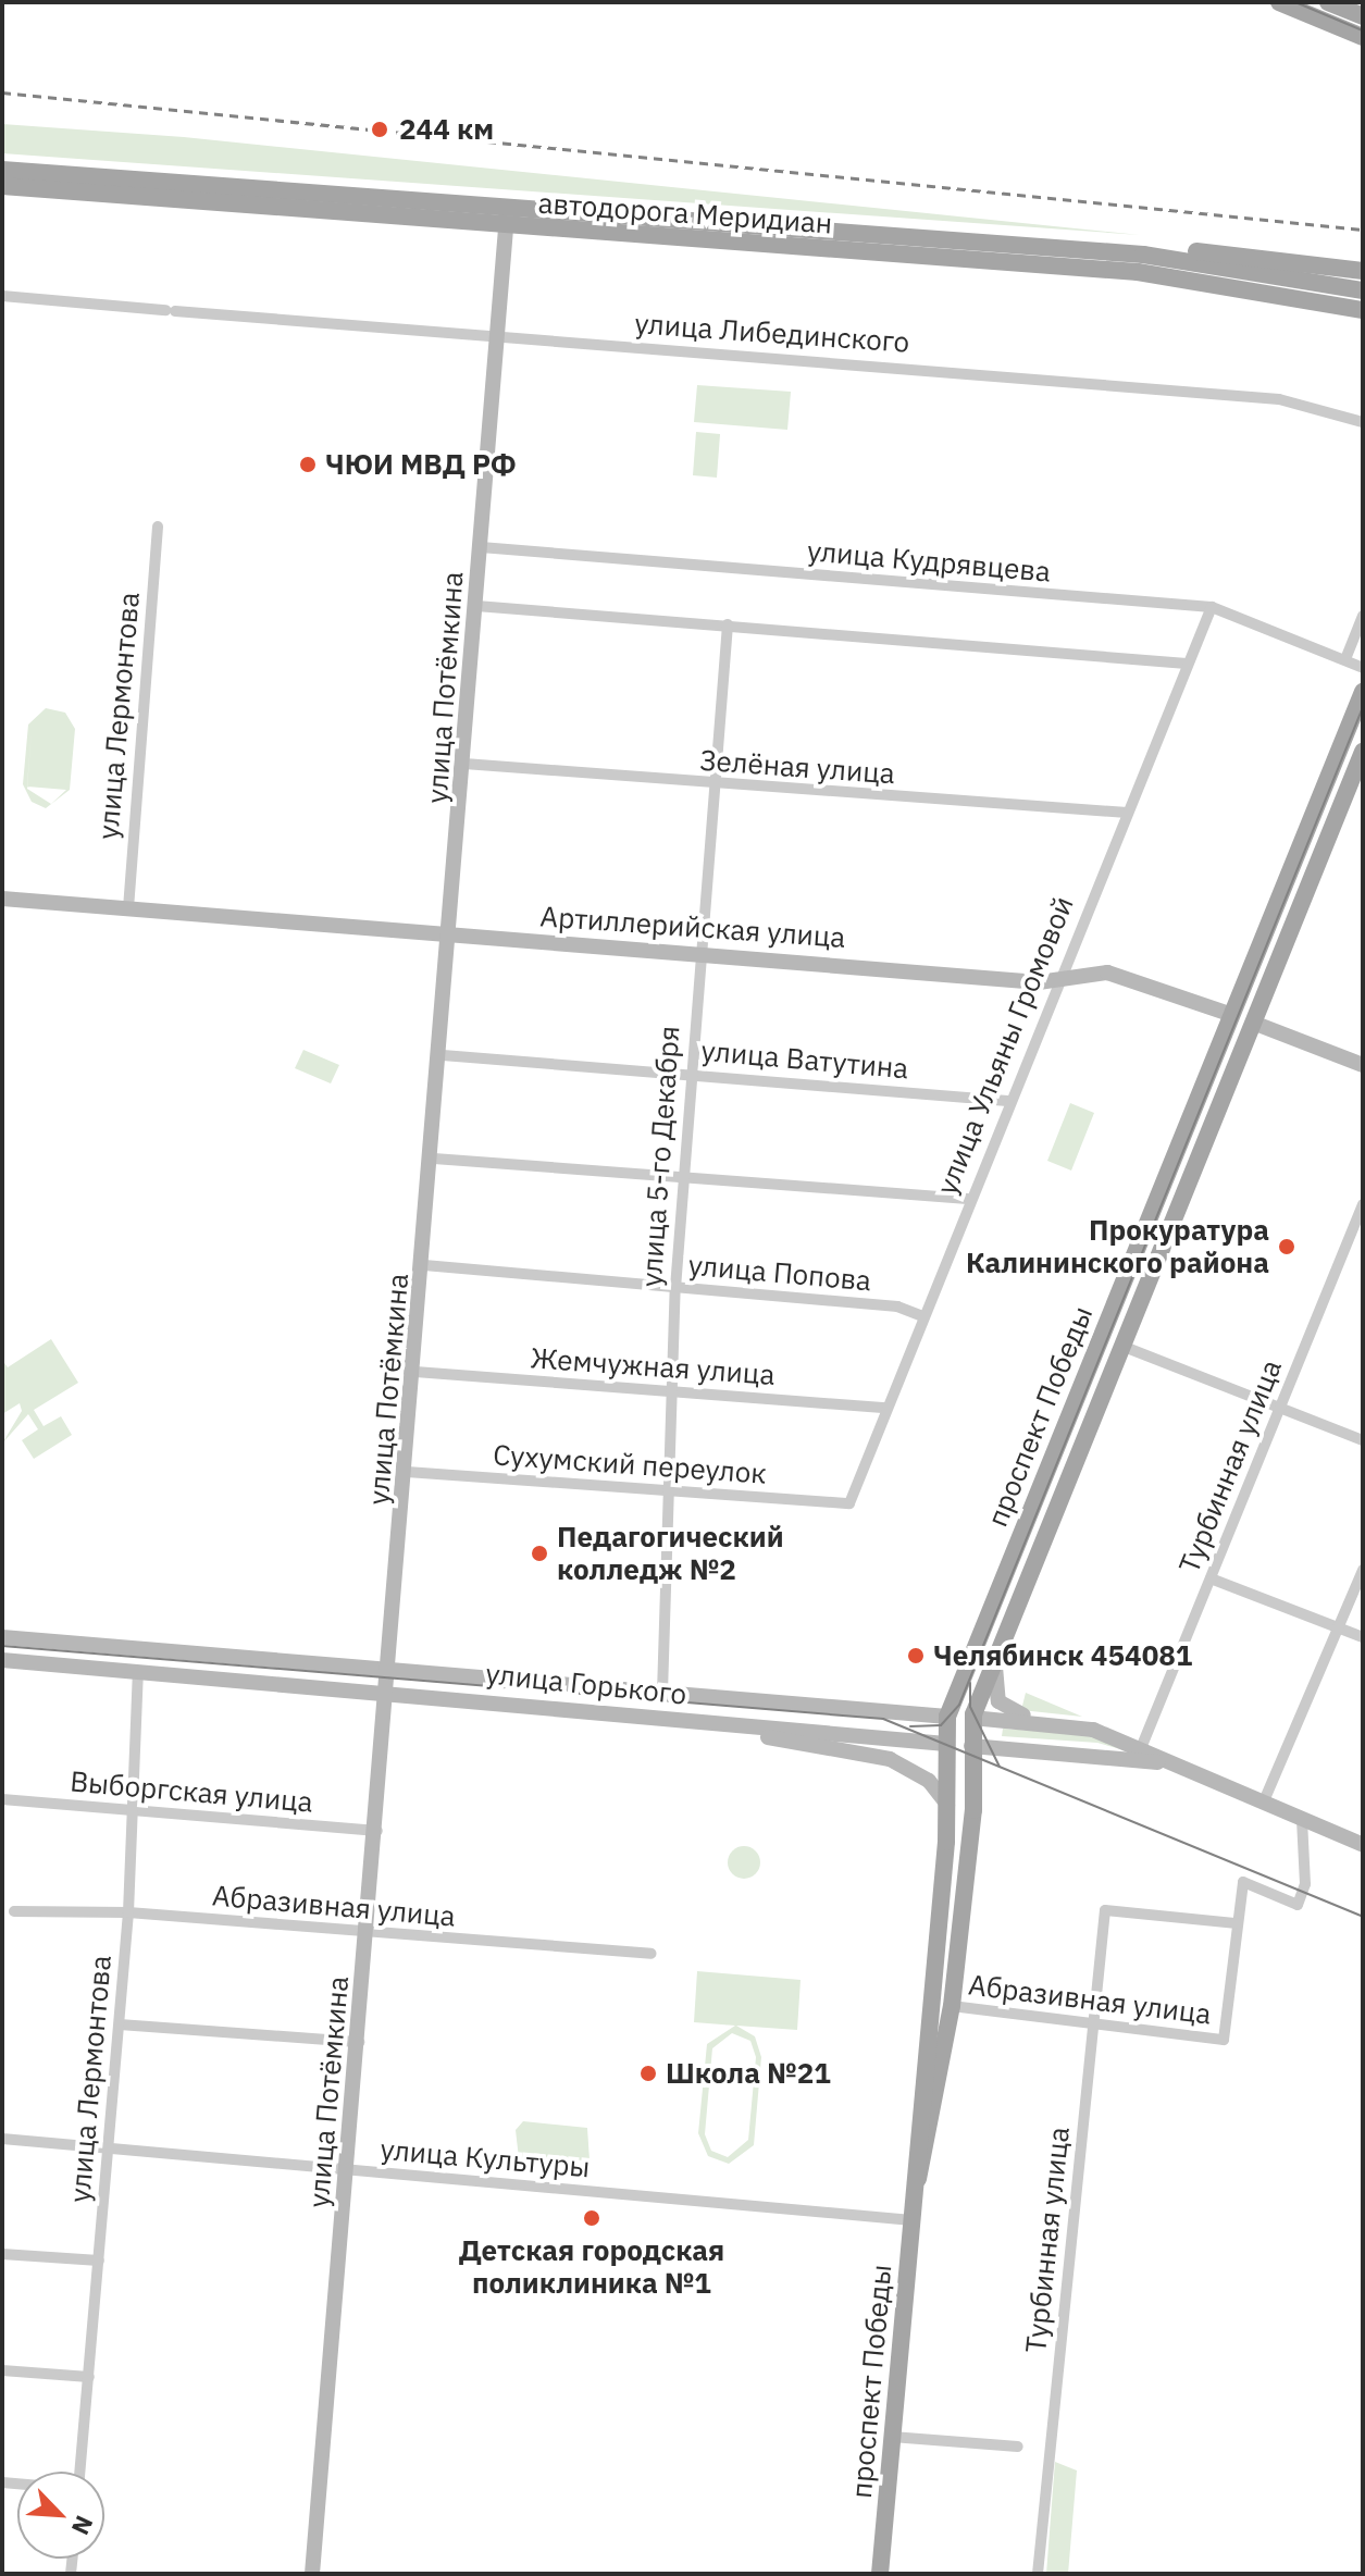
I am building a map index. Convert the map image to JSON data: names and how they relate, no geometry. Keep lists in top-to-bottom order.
{
  "streets": {
    "main road": [
      "автодорога Меридиан",
      "Артиллерийская улица",
      "проспект Победы",
      "улица Горького"
    ],
    "street": [
      "улица Либединского",
      "улица Кудрявцева",
      "улица Потёмкина",
      "улица Лермонтова",
      "Зелёная улица",
      "улица Ульяны Громовой",
      "улица Ватутина",
      "улица 5-го Декабря",
      "улица Попова",
      "Жемчужная улица",
      "Сухумский переулок",
      "Турбинная улица",
      "Выборгская улица",
      "Абразивная улица",
      "улица Культуры"
    ]
  },
  "crossings": [
    ["автодорога Меридиан", "улица Потёмкина"],
    ["улица Либединского", "улица Потёмкина"],
    ["улица Кудрявцева", "улица Потёмкина"],
    ["улица Кудрявцева", "улица Ульяны Громовой"],
    ["улица Потёмкина", "Зелёная улица"],
    ["улица Потёмкина", "Артиллерийская улица"],
    ["улица Потёмкина", "улица Ватутина"],
    ["улица Потёмкина", "улица Попова"],
    ["улица Потёмкина", "Жемчужная улица"],
    ["улица Потёмкина", "Сухумский переулок"],
    ["улица Потёмкина", "улица Горького"],
    ["улица Потёмкина", "Выборгская улица"],
    ["улица Потёмкина", "Абразивная улица"],
    ["улица Потёмкина", "улица Культуры"],
    ["улица Лермонтова", "Артиллерийская улица"],
    ["улица Лермонтова", "улица Горького"],
    ["улица Лермонтова", "Выборгская улица"],
    ["улица Лермонтова", "Абразивная улица"],
    ["улица Лермонтова", "улица Культуры"],
    ["Зелёная улица", "улица Ульяны Громовой"],
    ["Зелёная улица", "улица 5-го Декабря"],
    ["Артиллерийская улица", "улица Ульяны Громовой"],
    ["Артиллерийская улица", "улица 5-го Декабря"],
    ["Артиллерийская улица", "проспект Победы"],
    ["улица Ульяны Громовой", "улица Ватутина"],
    ["улица Ульяны Громовой", "улица Попова"],
    ["улица Ульяны Громовой", "Жемчужная улица"],
    ["улица Ульяны Громовой", "Сухумский переулок"],
    ["улица Ватутина", "улица 5-го Декабря"],
    ["улица 5-го Декабря", "улица Попова"],
    ["улица 5-го Декабря", "Жемчужная улица"],
    ["улица 5-го Декабря", "Сухумский переулок"],
    ["улица 5-го Декабря", "улица Горького"],
    ["проспект Победы", "улица Горького"],
    ["проспект Победы", "Абразивная улица"],
    ["проспект Победы", "улица Культуры"],
    ["Турбинная улица", "улица Горького"],
    ["Турбинная улица", "Абразивная улица"]
  ],
  "places": [
    "244 км",
    "ЧЮИ МВД РФ",
    "Прокуратура Калининского района",
    "Педагогический колледж №2",
    "Челябинск 454081",
    "Школа №21",
    "Детская городская поликлиника №1"
  ],
  "north": "bottom right"
}
